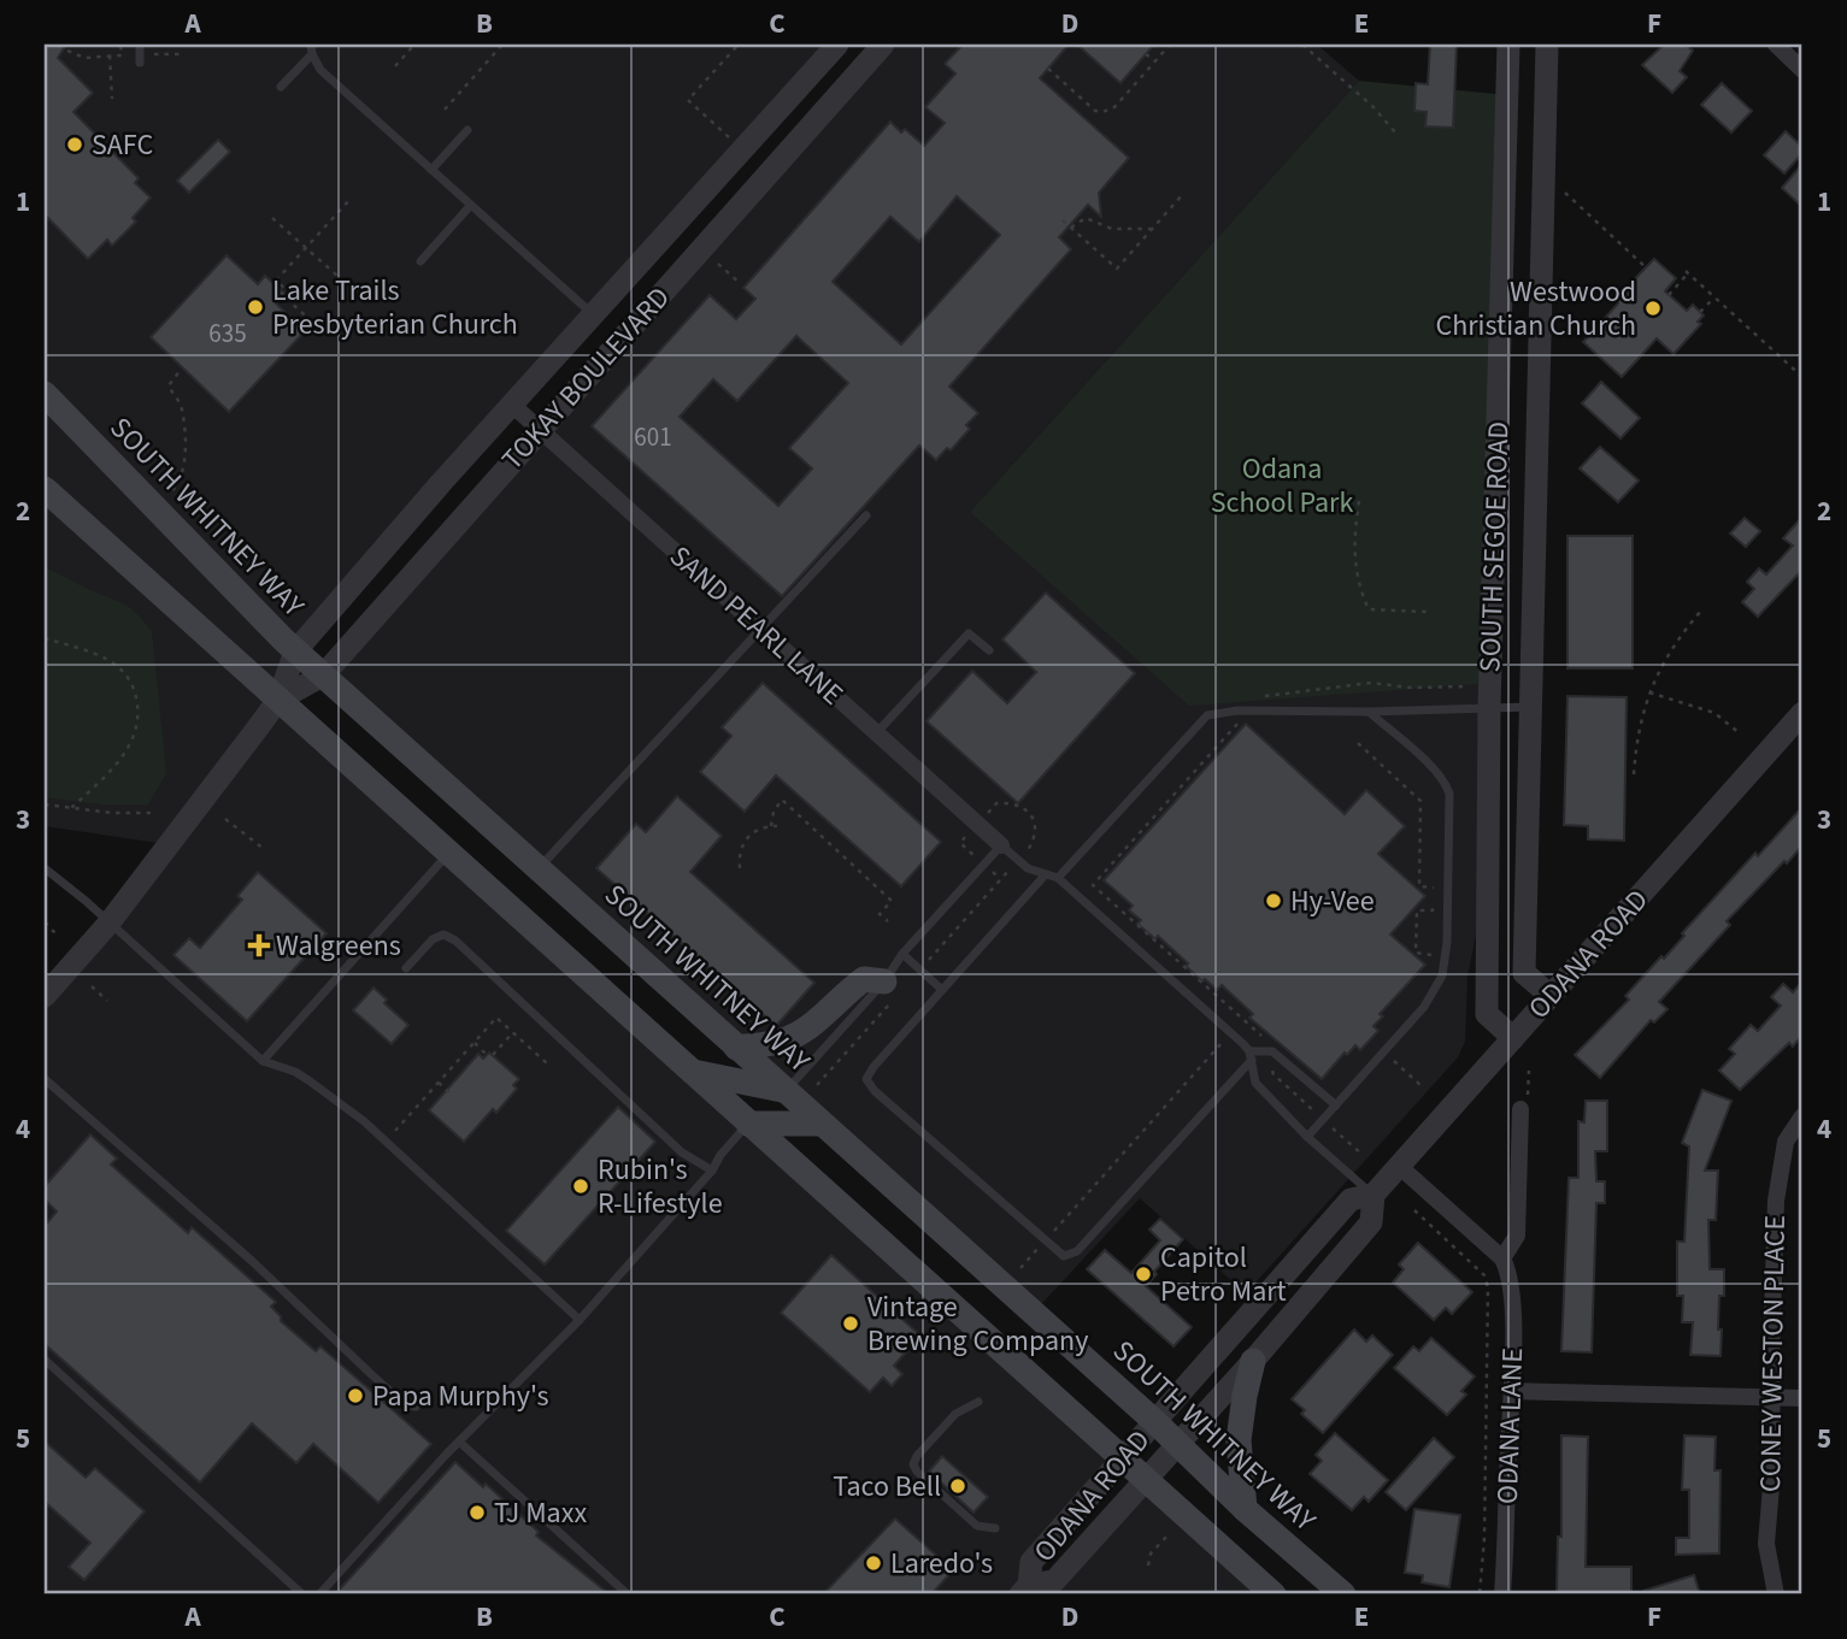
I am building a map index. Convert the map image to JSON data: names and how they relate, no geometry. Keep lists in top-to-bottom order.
{
  "streets": {
    "main road": ["SOUTH WHITNEY WAY"],
    "street": [
      "TOKAY BOULEVARD",
      "SOUTH SEGOE ROAD",
      "SAND PEARL LANE",
      "ODANA ROAD",
      "CONEY WESTON PLACE",
      "ODANA LANE"
    ]
  },
  "crossings": [
    ["TOKAY BOULEVARD", "SOUTH WHITNEY WAY"],
    ["TOKAY BOULEVARD", "SAND PEARL LANE"],
    ["SOUTH WHITNEY WAY", "ODANA ROAD"],
    ["SOUTH SEGOE ROAD", "ODANA ROAD"]
  ],
  "parks": ["Odana School Park"],
  "places": {
    "other": [
      "SAFC",
      "Lake Trails Presbyterian Church",
      "Westwood Christian Church",
      "Hy-Vee",
      "Rubin's R-Lifestyle",
      "Capitol Petro Mart",
      "Vintage Brewing Company",
      "Papa Murphy's",
      "Taco Bell",
      "TJ Maxx",
      "Laredo's"
    ],
    "health": ["Walgreens"]
  },
  "house_numbers": ["635", "601"],
  "grid": {
    "columns": [
      "A",
      "B",
      "C",
      "D",
      "E",
      "F"
    ],
    "rows": [
      "1",
      "2",
      "3",
      "4",
      "5"
    ]
  }
}
